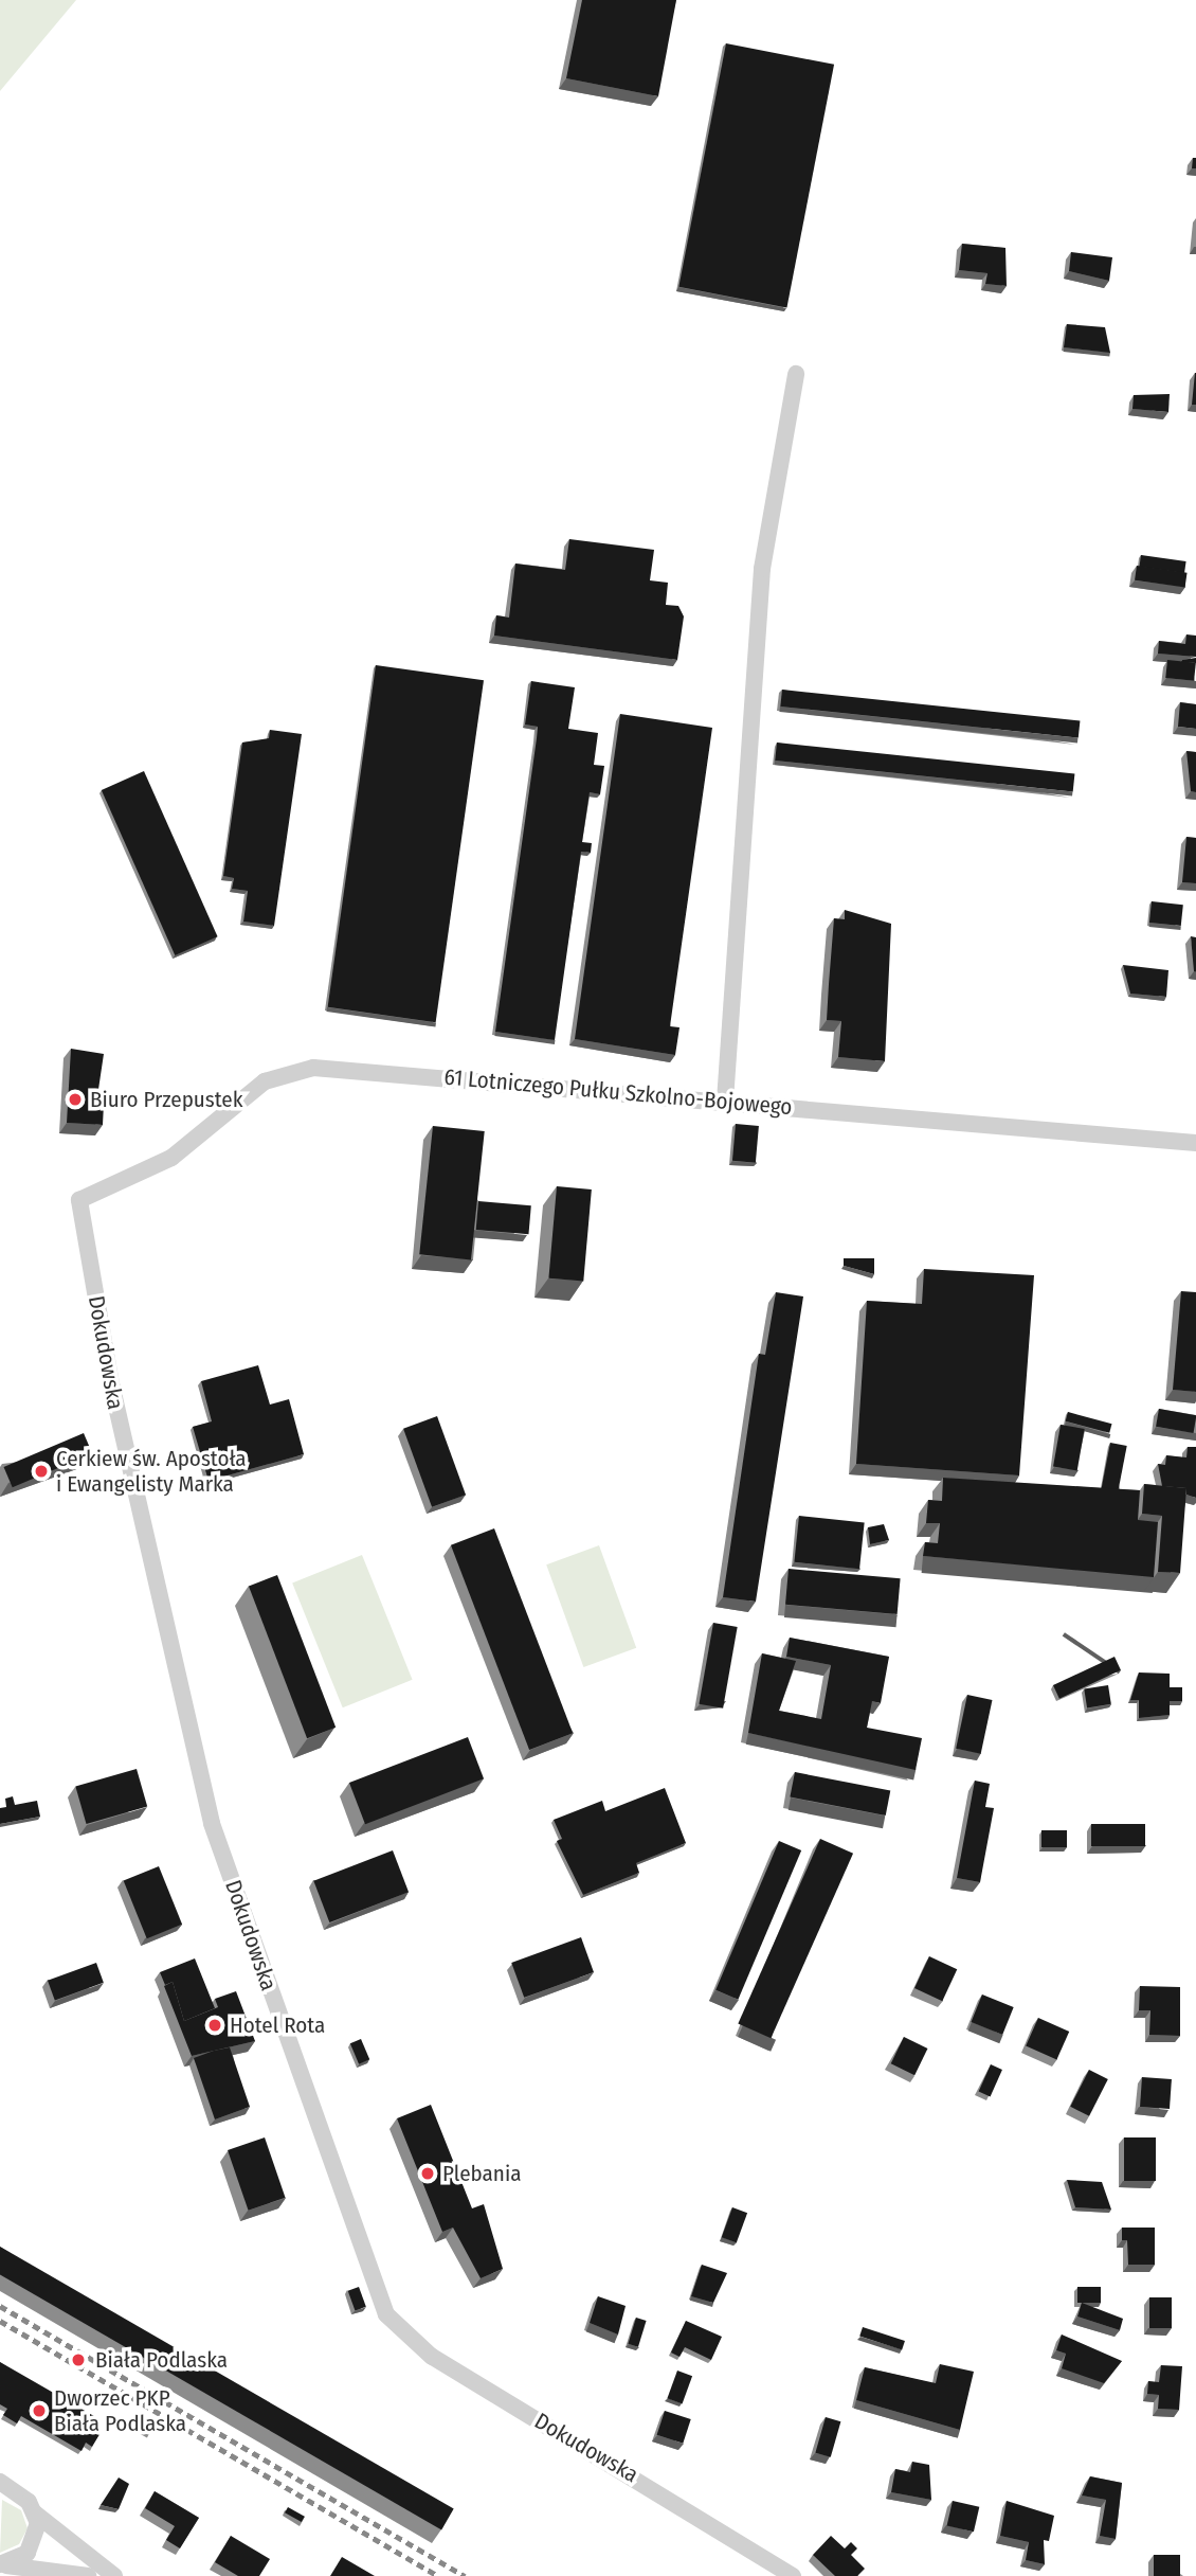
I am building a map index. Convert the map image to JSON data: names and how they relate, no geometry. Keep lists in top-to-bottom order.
{
  "streets": {
    "street": ["61 Lotniczego Pułku Szkolno-Bojowego", "Dokudowska"]
  },
  "crossings": [
    ["61 Lotniczego Pułku Szkolno-Bojowego", "Dokudowska"]
  ],
  "places": [
    "Biuro Przepustek",
    "Cerkiew św. Apostoła i Ewangelisty Marka",
    "Hotel Rota",
    "Plebania",
    "Biała Podlaska",
    "Dworzec PKP Biała Podlaska"
  ]
}
